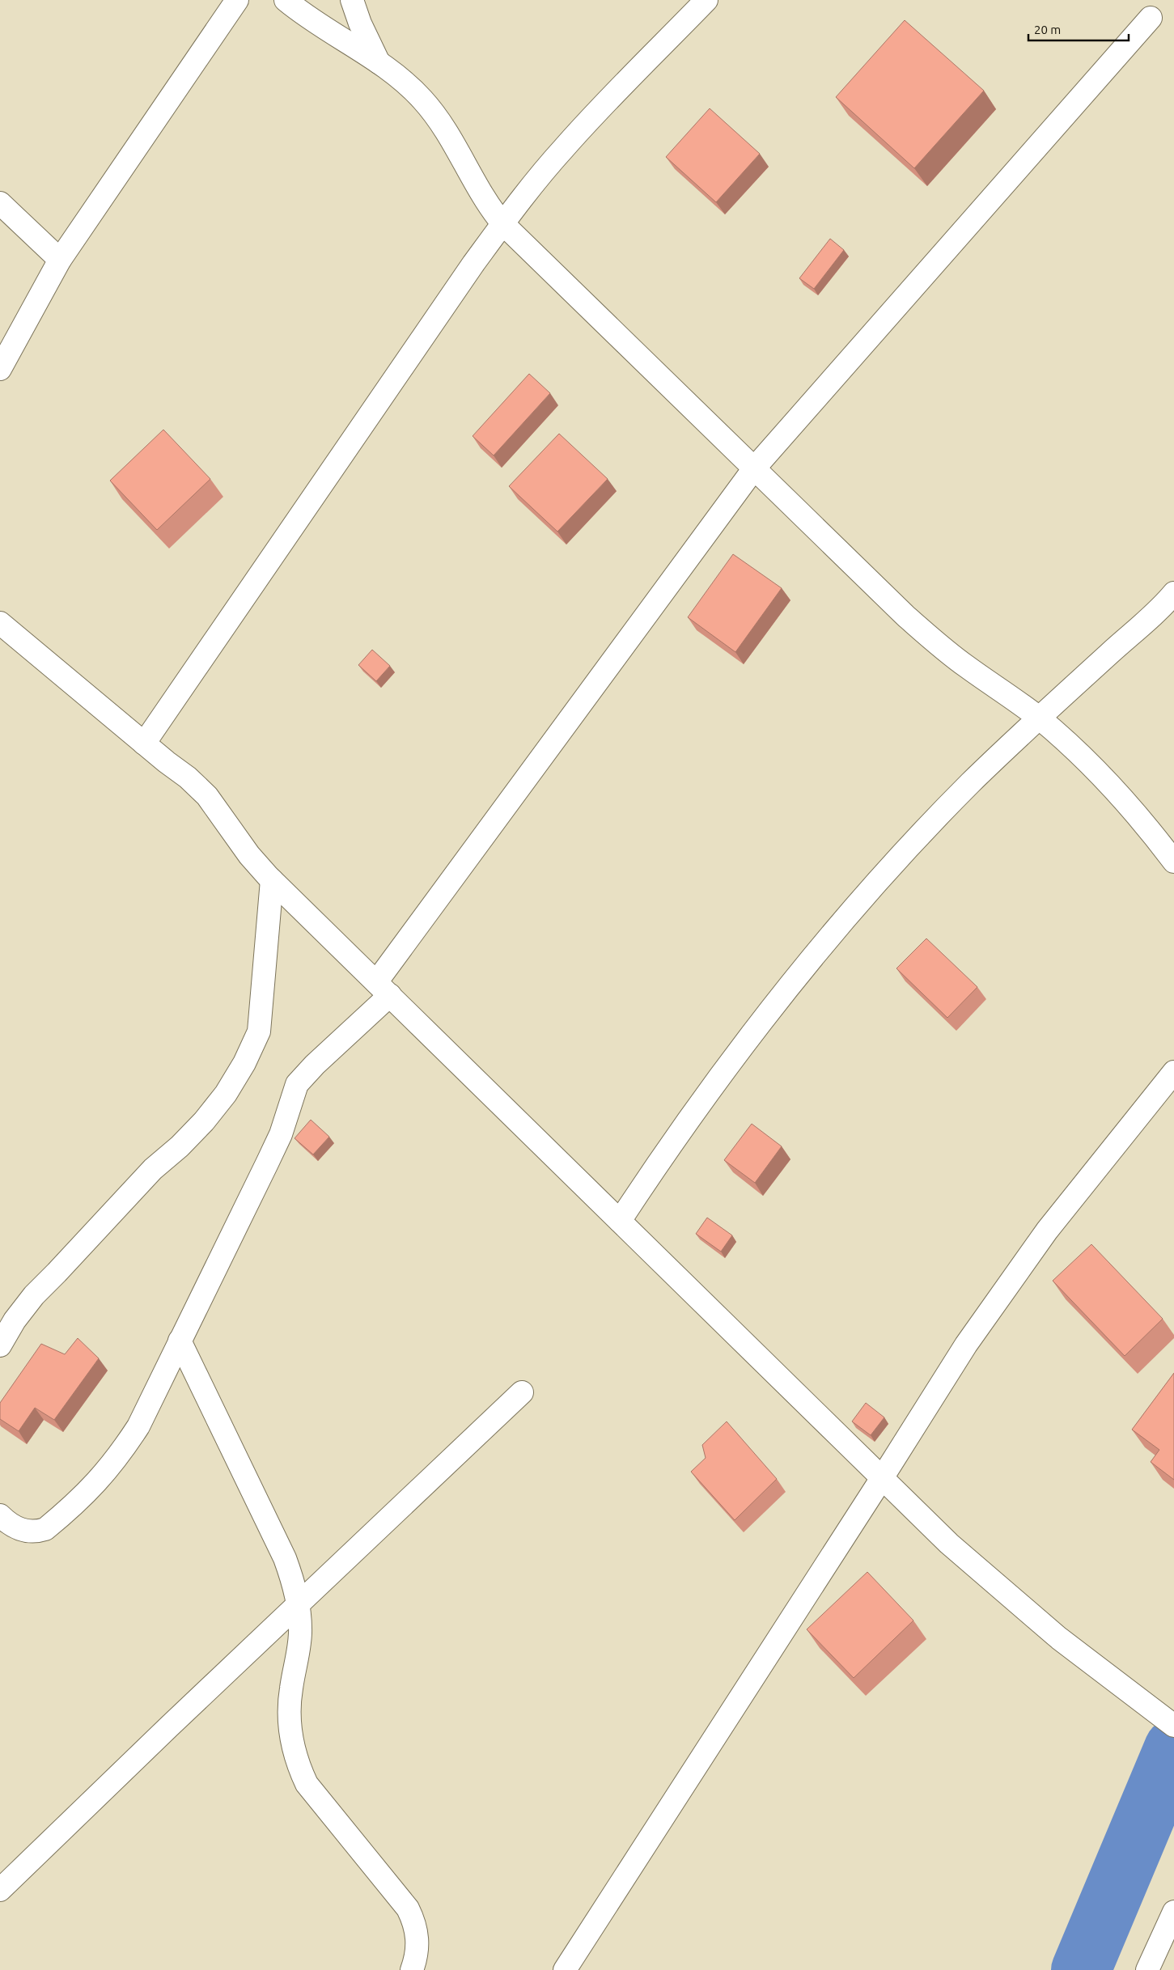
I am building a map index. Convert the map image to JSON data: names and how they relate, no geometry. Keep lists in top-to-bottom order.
{
  "scale_bar": "20 m"
}
